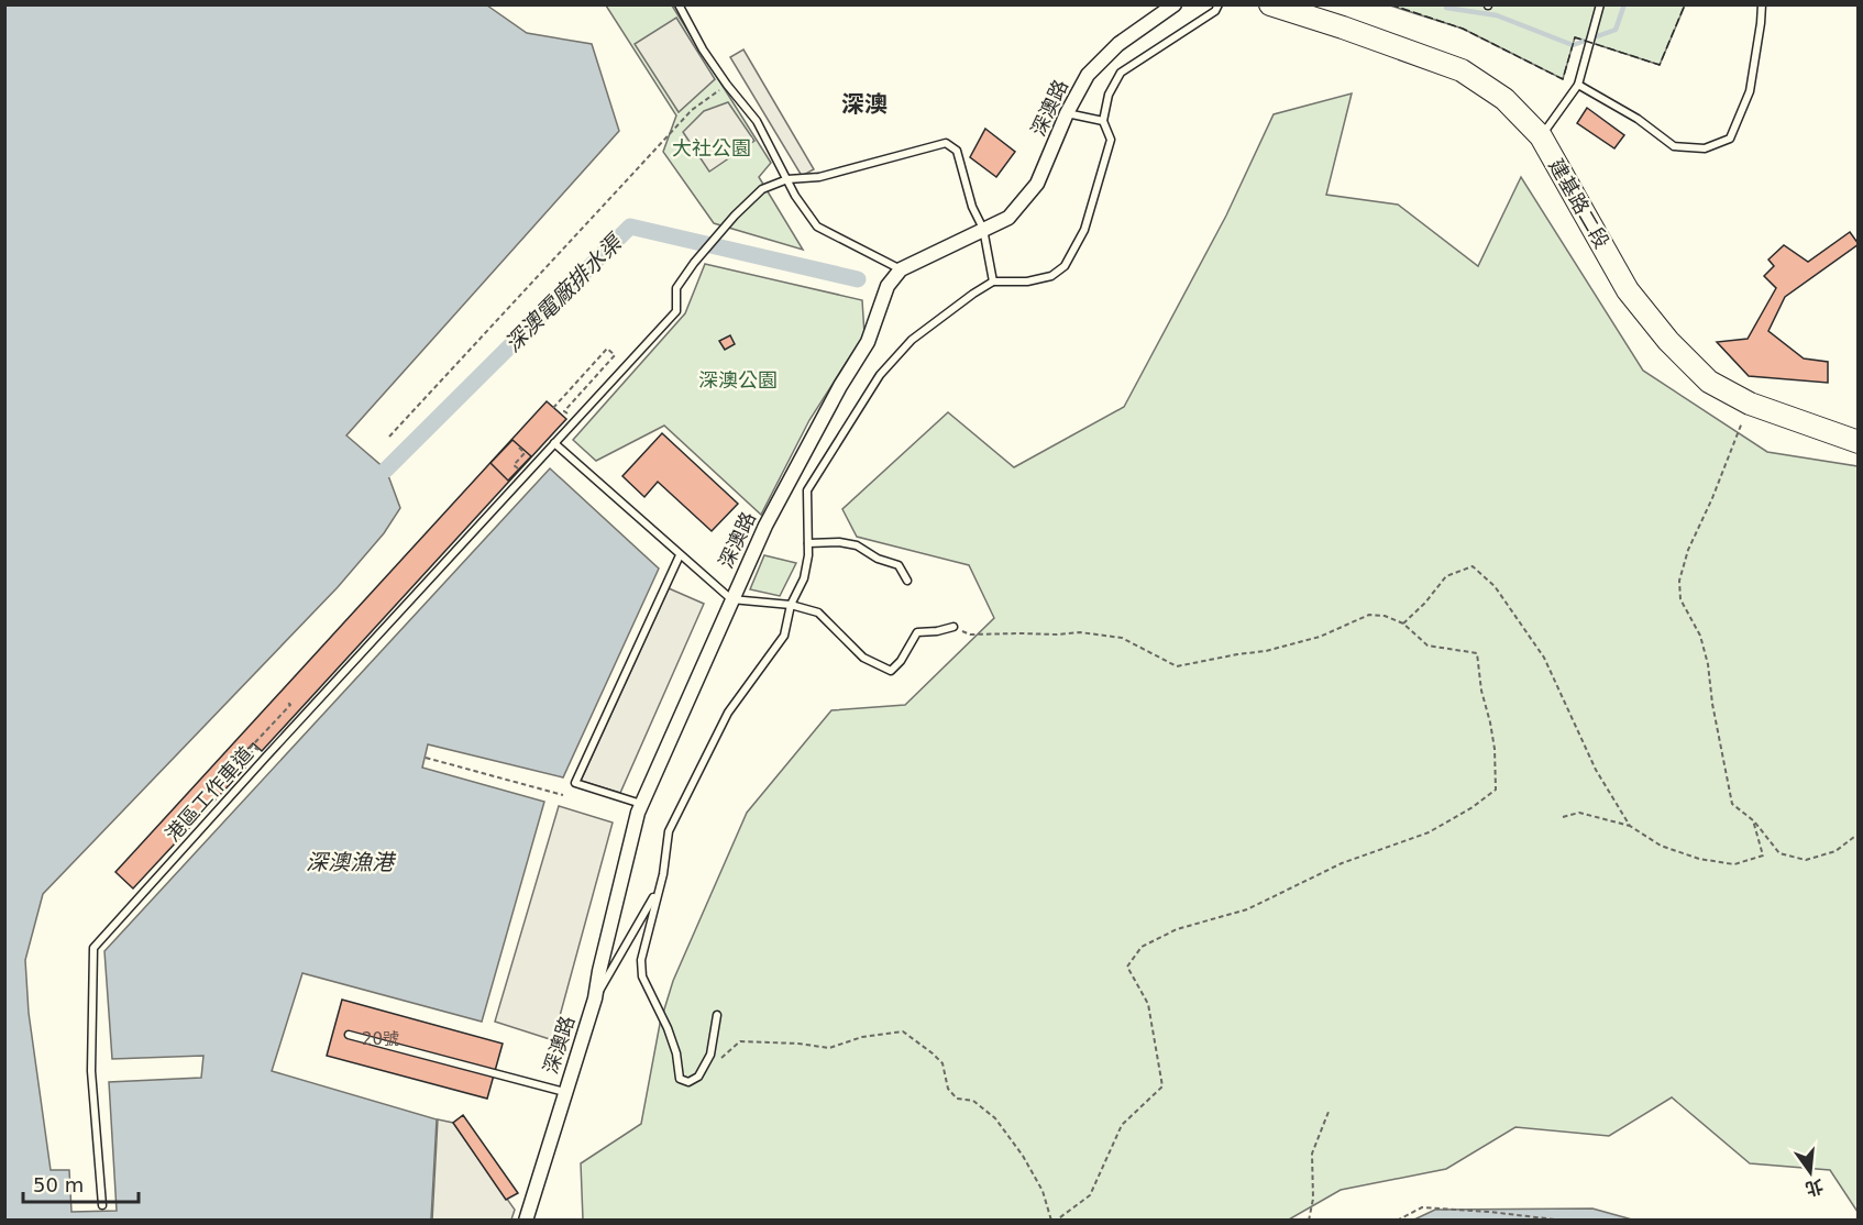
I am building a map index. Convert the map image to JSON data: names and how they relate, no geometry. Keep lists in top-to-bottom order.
{
  "streets": {
    "main road": ["建基路二段"],
    "street": ["深澳路"],
    "lane": ["港區工作車道"]
  },
  "crossings": [
    ["深澳路", "港區工作車道"]
  ],
  "districts": ["深澳"],
  "water": ["深澳電廠排水渠", "深澳漁港"],
  "parks": ["大社公園", "深澳公園"],
  "house_numbers": ["20號"],
  "scale_bar": "50 m",
  "north": "bottom"
}
